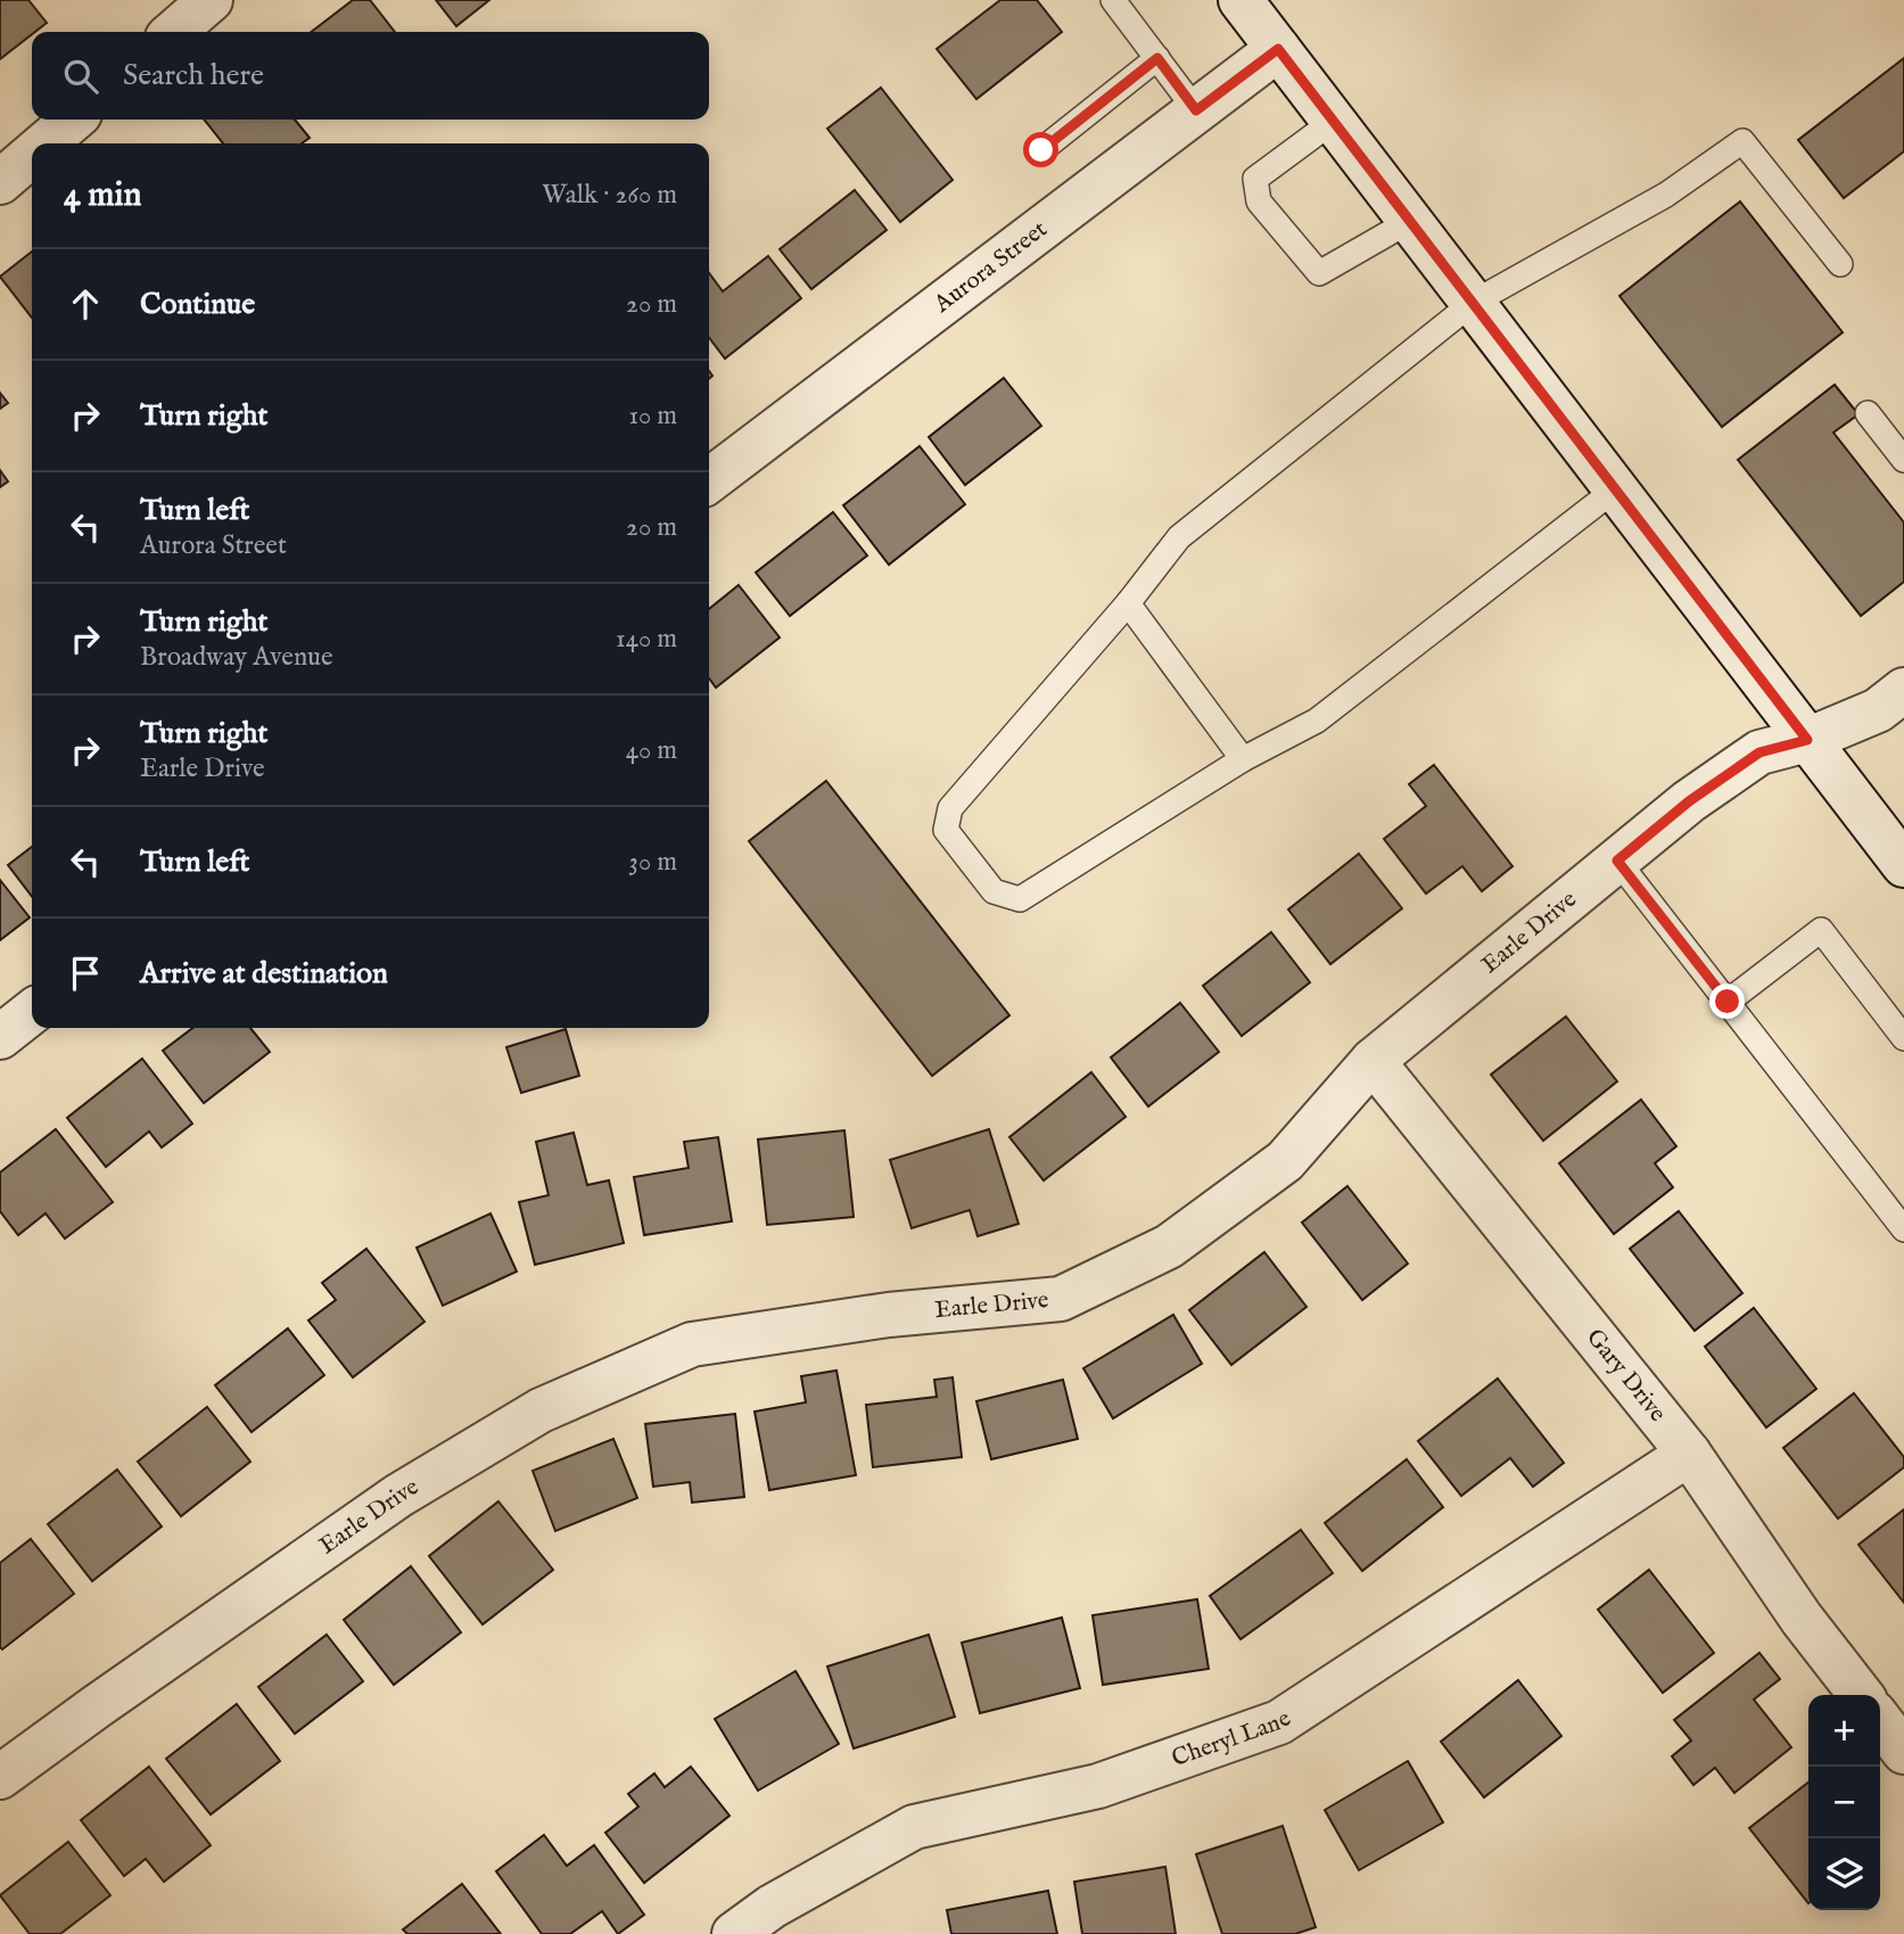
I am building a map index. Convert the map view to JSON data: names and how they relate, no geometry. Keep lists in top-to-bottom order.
{
  "streets": {
    "street": [
      "Aurora Street",
      "Earle Drive",
      "Gary Drive",
      "Cheryl Lane"
    ]
  },
  "crossings": [
    ["Earle Drive", "Gary Drive"],
    ["Gary Drive", "Cheryl Lane"]
  ],
  "page": {
    "search": "Search here",
    "heading": ["4 min", "Walk · 260 m"],
    "list": [
      ["Continue", "20 m"],
      ["Turn right", "10 m"],
      ["Turn left", "Aurora Street", "20 m"],
      ["Turn right", "Broadway Avenue", "140 m"],
      ["Turn right", "Earle Drive", "40 m"],
      ["Turn left", "30 m"],
      "Arrive at destination"
    ],
    "map_buttons": ["+", "−"]
  }
}
